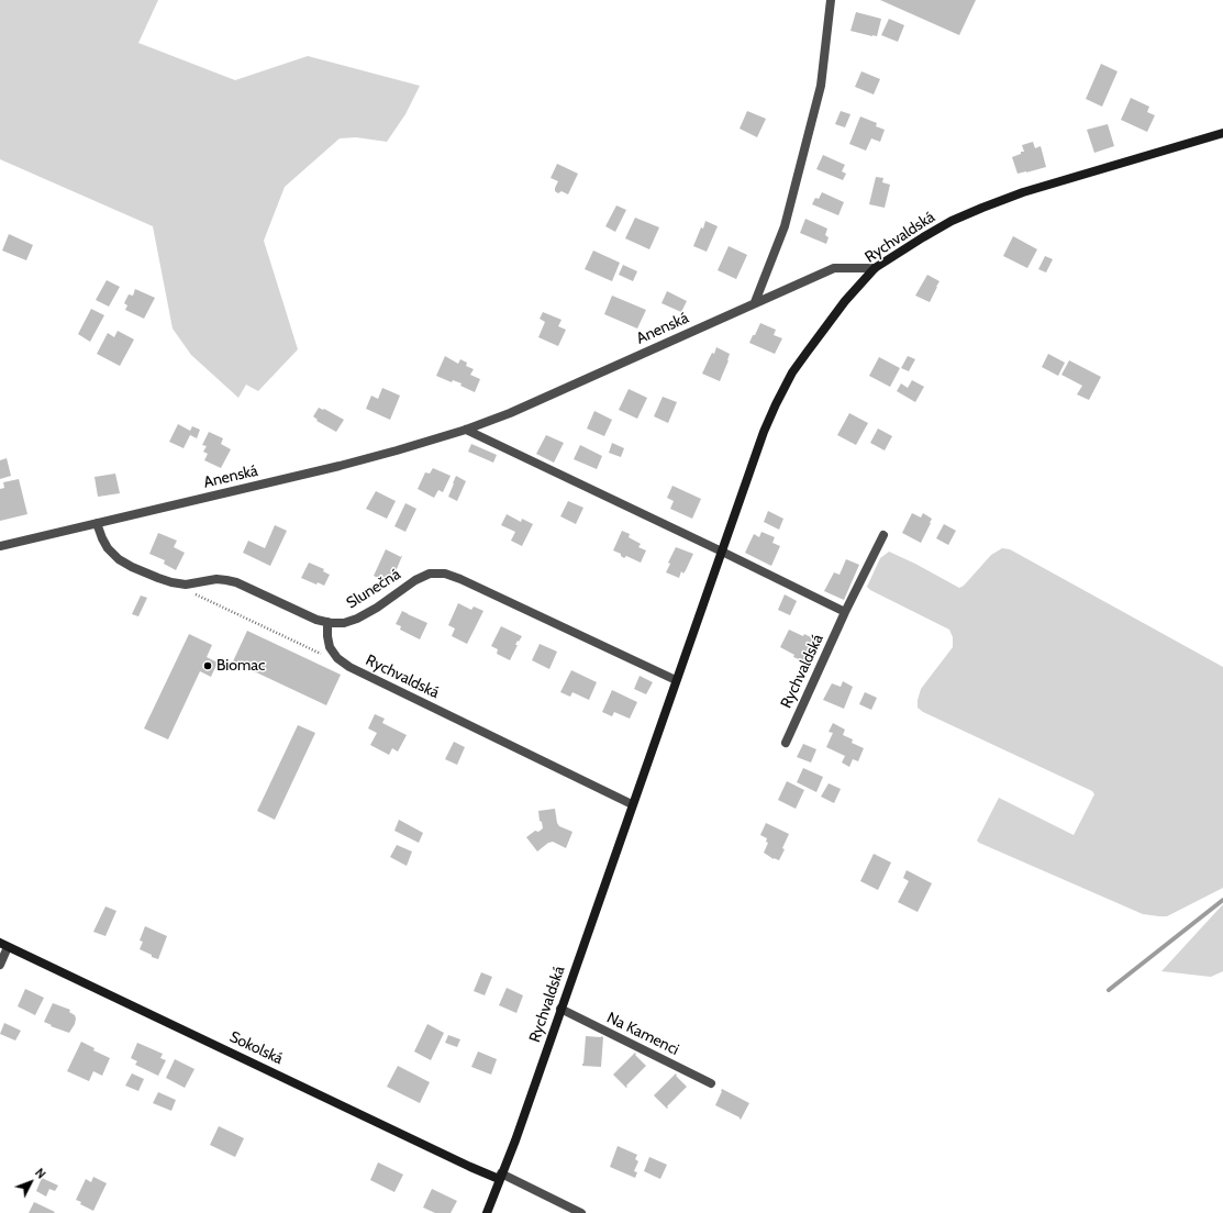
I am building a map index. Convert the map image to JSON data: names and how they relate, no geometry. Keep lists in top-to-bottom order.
{
  "streets": {
    "street": [
      "Rychvaldská",
      "Anenská",
      "Slunečná",
      "Na Kamenci",
      "Sokolská"
    ]
  },
  "crossings": [
    ["Rychvaldská", "Anenská"],
    ["Rychvaldská", "Slunečná"],
    ["Rychvaldská", "Na Kamenci"],
    ["Rychvaldská", "Sokolská"],
    ["Anenská", "Slunečná"]
  ],
  "places": ["Biomac"],
  "north": "top right"
}
